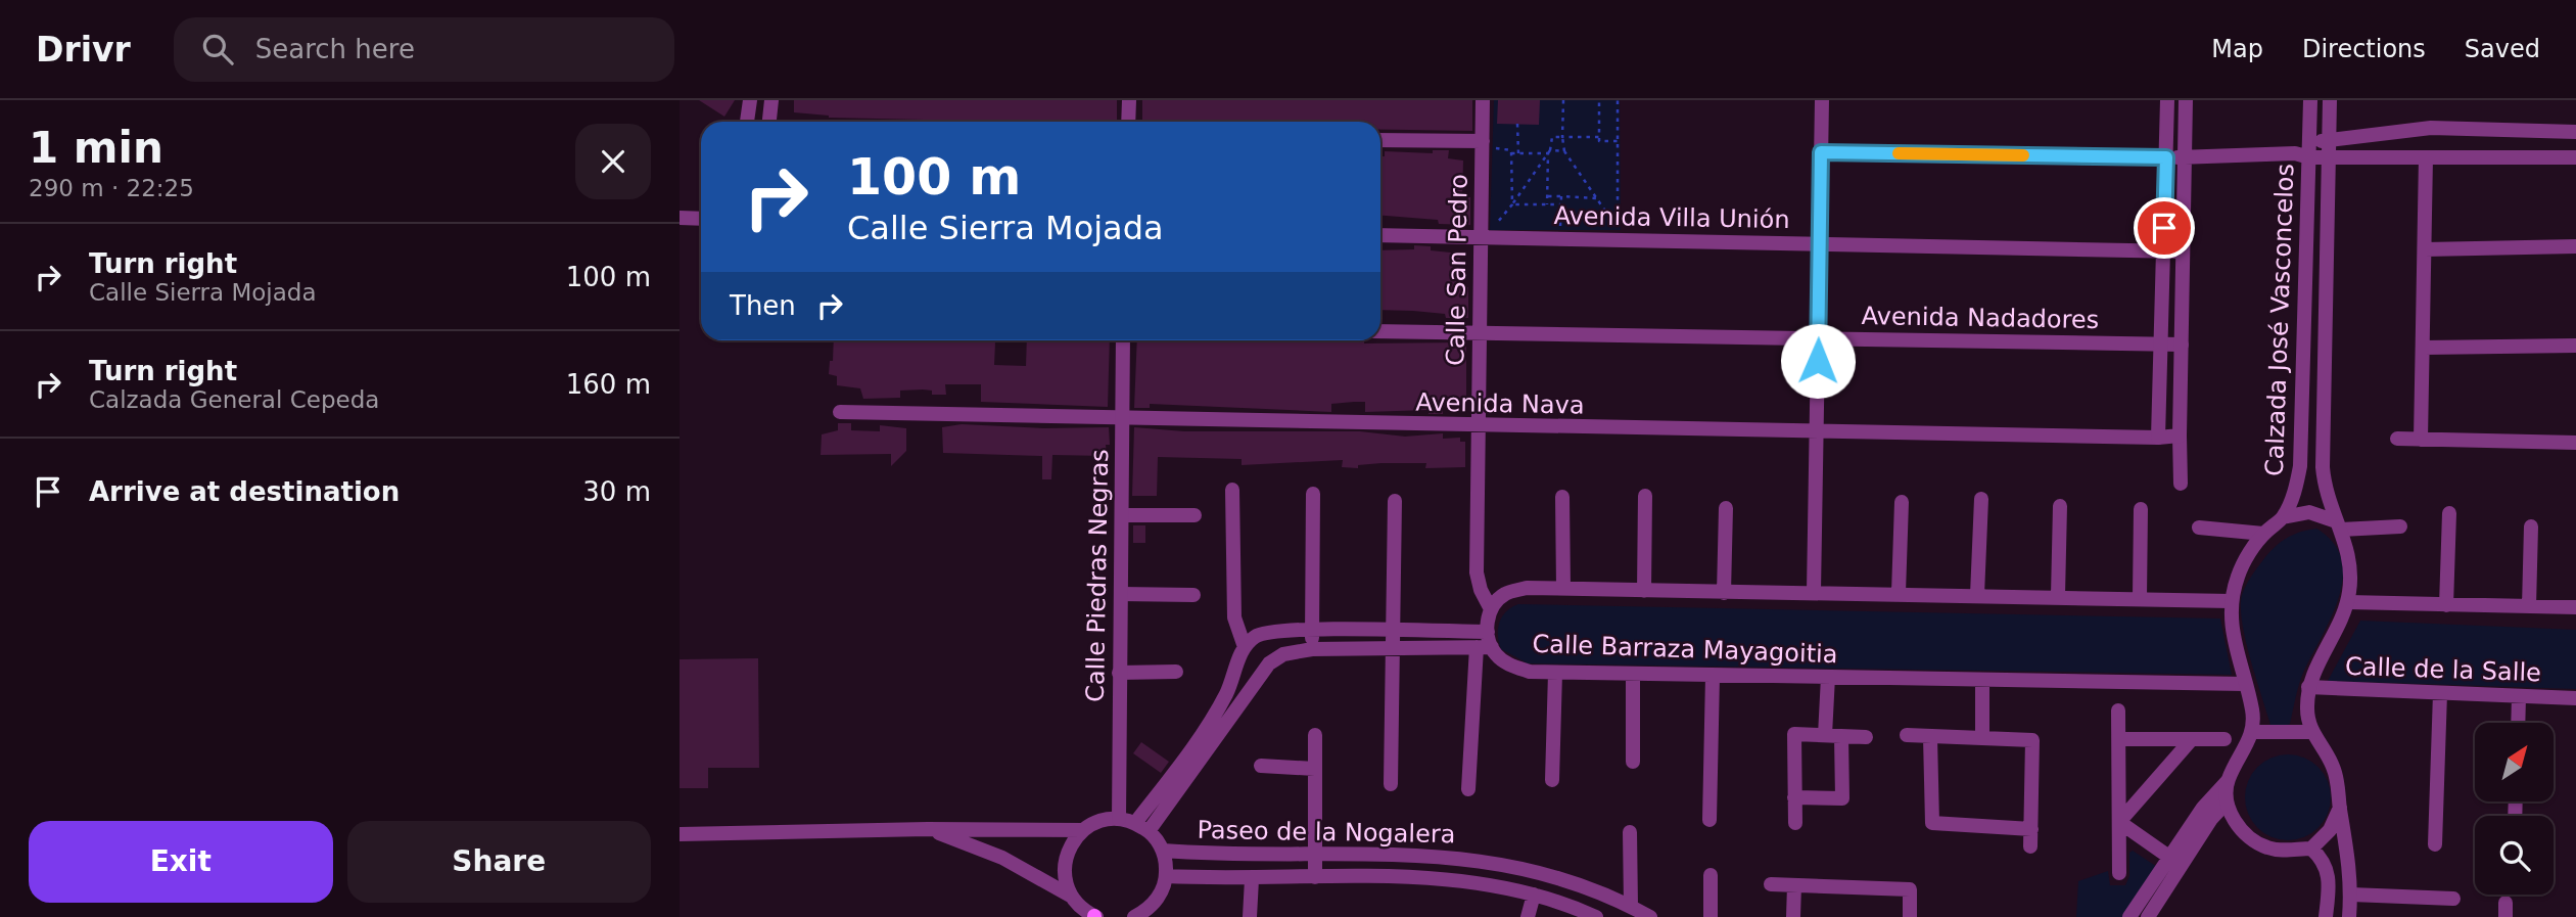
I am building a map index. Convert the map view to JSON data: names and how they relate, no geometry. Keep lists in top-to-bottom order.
{
  "streets": {
    "street": [
      "Avenida Villa Unión",
      "Calle San Pedro",
      "Avenida Nadadores",
      "Calzada José Vasconcelos",
      "Avenida Nava",
      "Calle Piedras Negras",
      "Calle Barraza Mayagoitia",
      "Calle de la Salle",
      "Paseo de la Nogalera"
    ]
  },
  "crossings": [
    ["Avenida Villa Unión", "Calle San Pedro"],
    ["Calle San Pedro", "Avenida Nadadores"],
    ["Calle San Pedro", "Avenida Nava"],
    ["Calzada José Vasconcelos", "Calle Barraza Mayagoitia"],
    ["Calzada José Vasconcelos", "Calle de la Salle"],
    ["Avenida Nava", "Calle Piedras Negras"]
  ],
  "north": "top right",
  "page": {
    "header": "Drivr",
    "search": "Search here",
    "nav": ["Map", "Directions", "Saved"],
    "heading": ["1 min", "290 m · 22:25"],
    "turn": ["100 m", "Calle Sierra Mojada"],
    "list": [
      {
        "name": "Turn right",
        "note": "Calle Sierra Mojada",
        "value": "100 m"
      },
      {
        "name": "Turn right",
        "note": "Calzada General Cepeda",
        "value": "160 m"
      },
      {
        "name": "Arrive at destination",
        "value": "30 m"
      }
    ],
    "then": "Then",
    "buttons": ["Exit", "Share"]
  }
}
